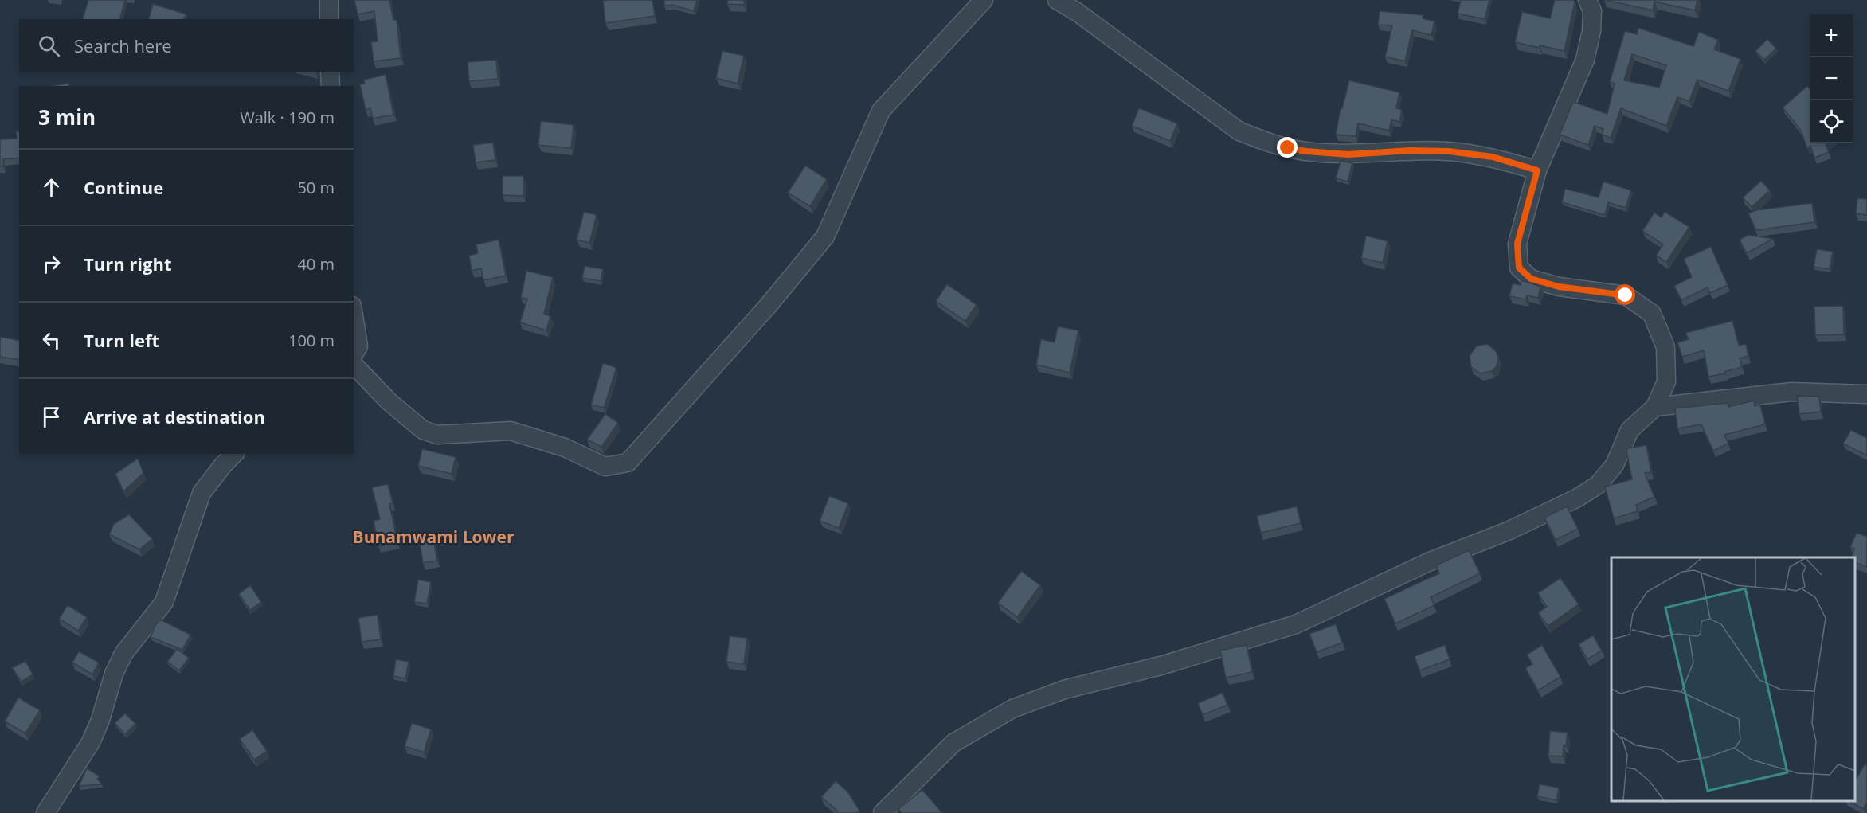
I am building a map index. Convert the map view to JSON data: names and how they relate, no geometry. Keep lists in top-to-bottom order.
{
  "districts": ["Bunamwami Lower"],
  "page": {
    "map_buttons": ["+", "−"],
    "search": "Search here",
    "heading": ["3 min", "Walk · 190 m"],
    "list": [
      ["Continue", "50 m"],
      ["Turn right", "40 m"],
      ["Turn left", "100 m"],
      "Arrive at destination"
    ]
  }
}
